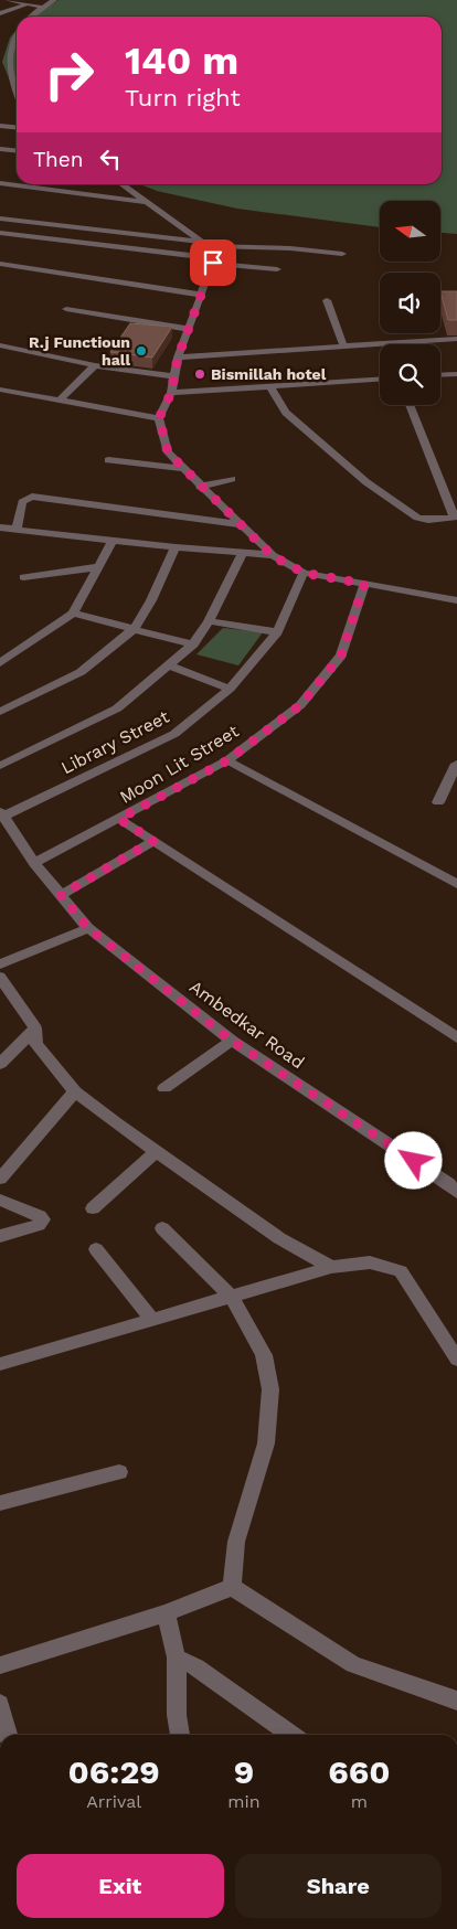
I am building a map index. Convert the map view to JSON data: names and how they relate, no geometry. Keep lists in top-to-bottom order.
{
  "streets": {
    "street": ["Library Street", "Moon Lit Street", "Ambedkar Road"]
  },
  "crossings": [
    ["Library Street", "Ambedkar Road"],
    ["Moon Lit Street", "Ambedkar Road"]
  ],
  "places": ["R.j Functioun hall", "Bismillah hotel"],
  "north": "left",
  "page": {
    "turn": ["140 m", "Turn right"],
    "then": "Then",
    "eta": [
      "06:29",
      "Arrival",
      "9",
      "min",
      "660",
      "m"
    ],
    "buttons": ["Exit", "Share"]
  }
}
